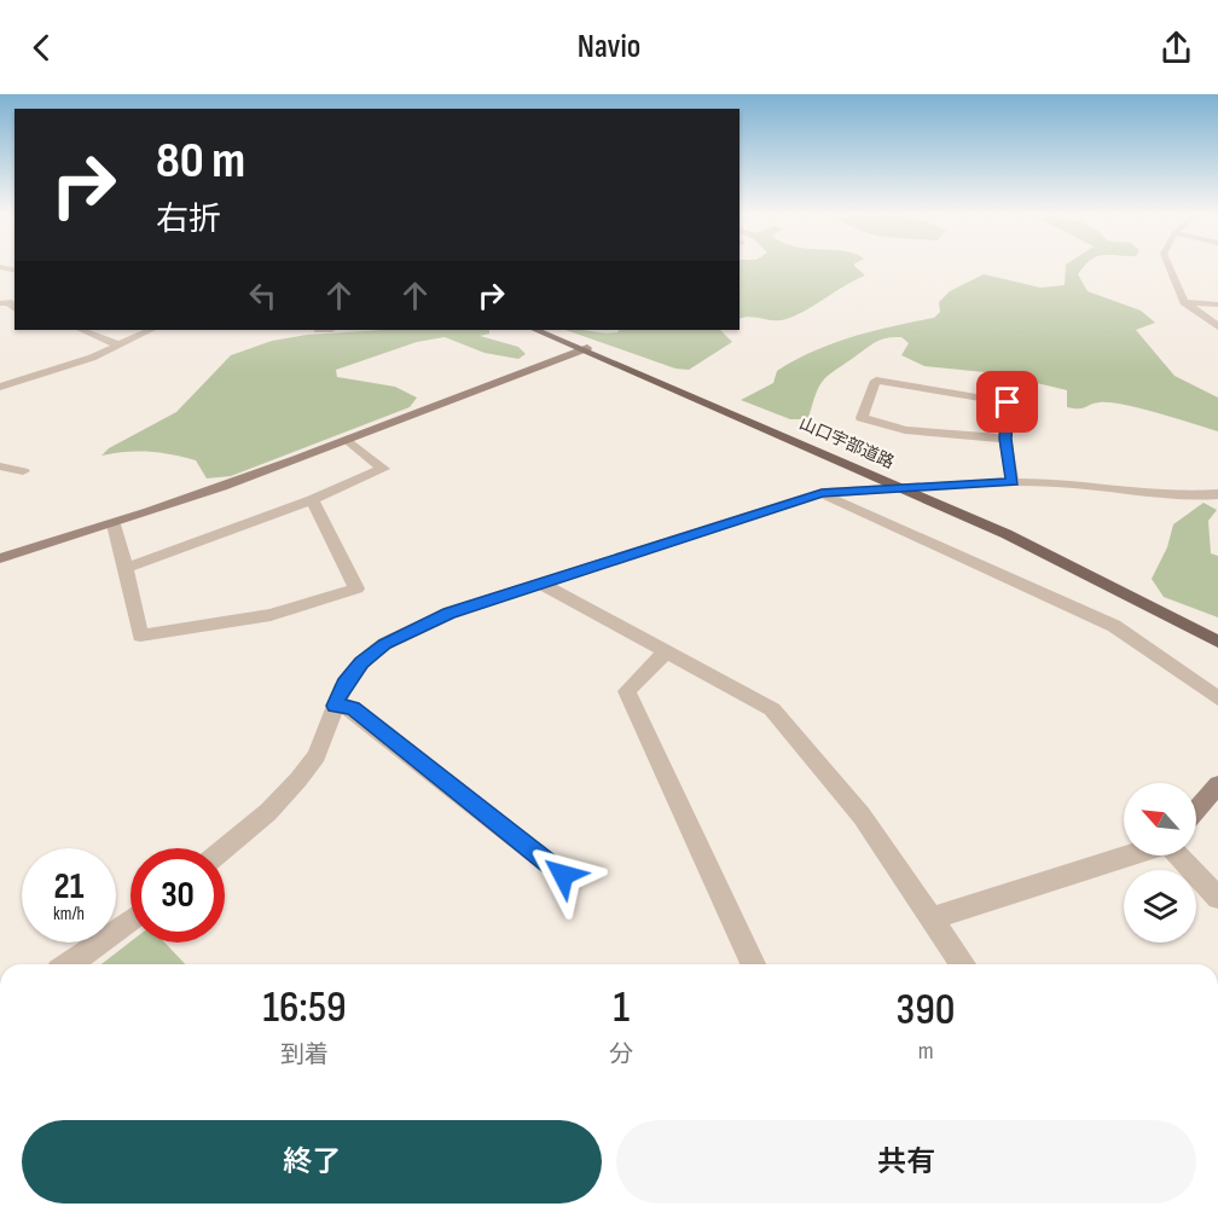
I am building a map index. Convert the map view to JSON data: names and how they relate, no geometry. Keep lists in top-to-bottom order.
{
  "streets": {
    "main road": ["山口宇部道路"]
  },
  "north": "top left",
  "page": {
    "header": "Navio",
    "turn": ["80 m", "右折"],
    "speed": "21 km/h",
    "limit": "30",
    "eta": [
      "16:59",
      "到着",
      "1",
      "分",
      "390",
      "m"
    ],
    "buttons": ["終了", "共有"]
  }
}
